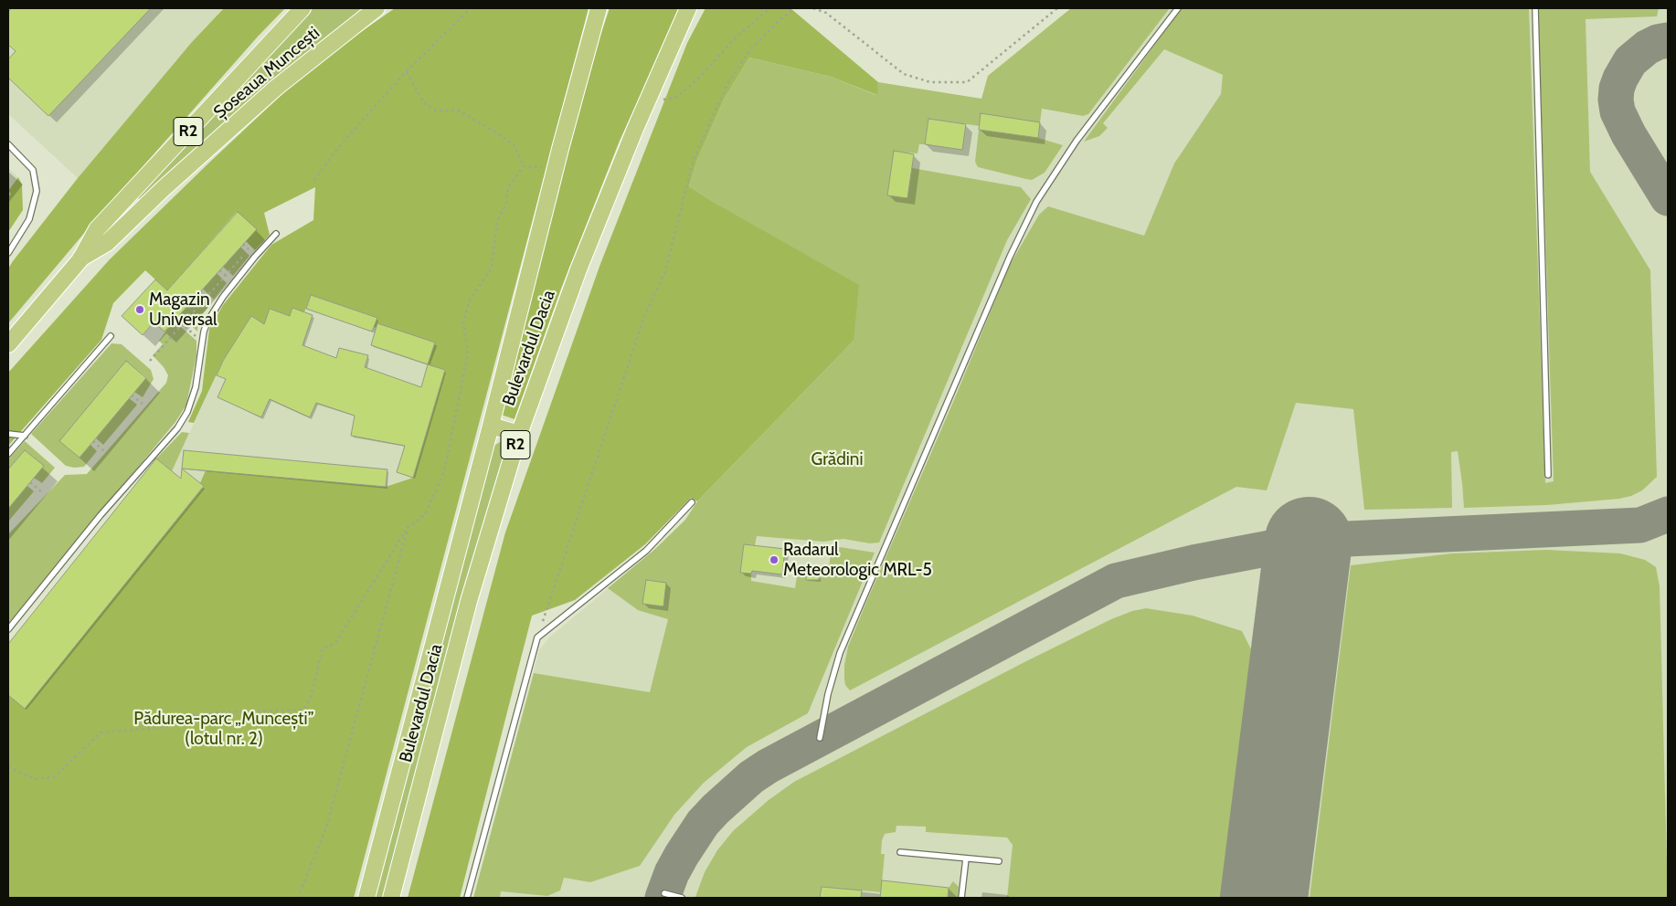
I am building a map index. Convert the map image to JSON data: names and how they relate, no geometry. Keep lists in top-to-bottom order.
{
  "streets": {
    "main road": ["Șoseaua Muncești", "R2", "Bulevardul Dacia"]
  },
  "parks": ["Grădini", "Pădurea-parc „Muncești” (lotul nr. 2)"],
  "places": ["Magazin Universal", "Radarul Meteorologic MRL-5"]
}
